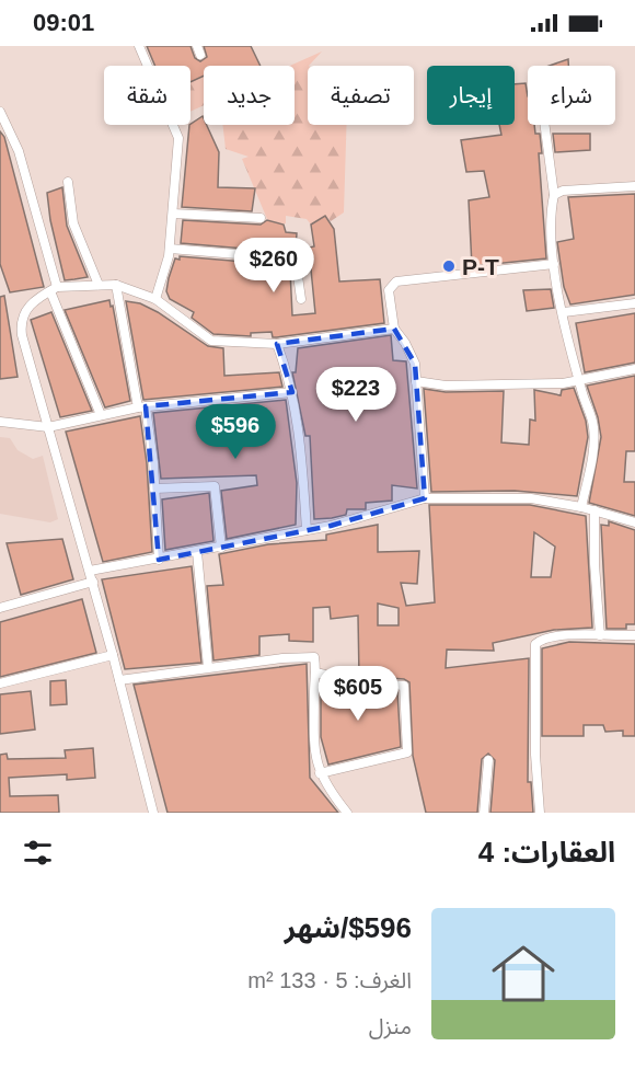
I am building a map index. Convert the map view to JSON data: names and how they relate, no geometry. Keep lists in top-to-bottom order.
{
  "places": ["P-T"],
  "page": {
    "status": "09:01",
    "chip": [
      "شراء",
      "إيجار",
      "تصفية",
      "جديد",
      "شقة"
    ],
    "price": [
      "$260",
      "$223",
      "$596",
      "$605"
    ],
    "heading": "العقارات: 4",
    "list": [
      {
        "name": "$596/شهر",
        "note": "الغرف: 5 · 133 m² · منزل"
      }
    ]
  }
}
